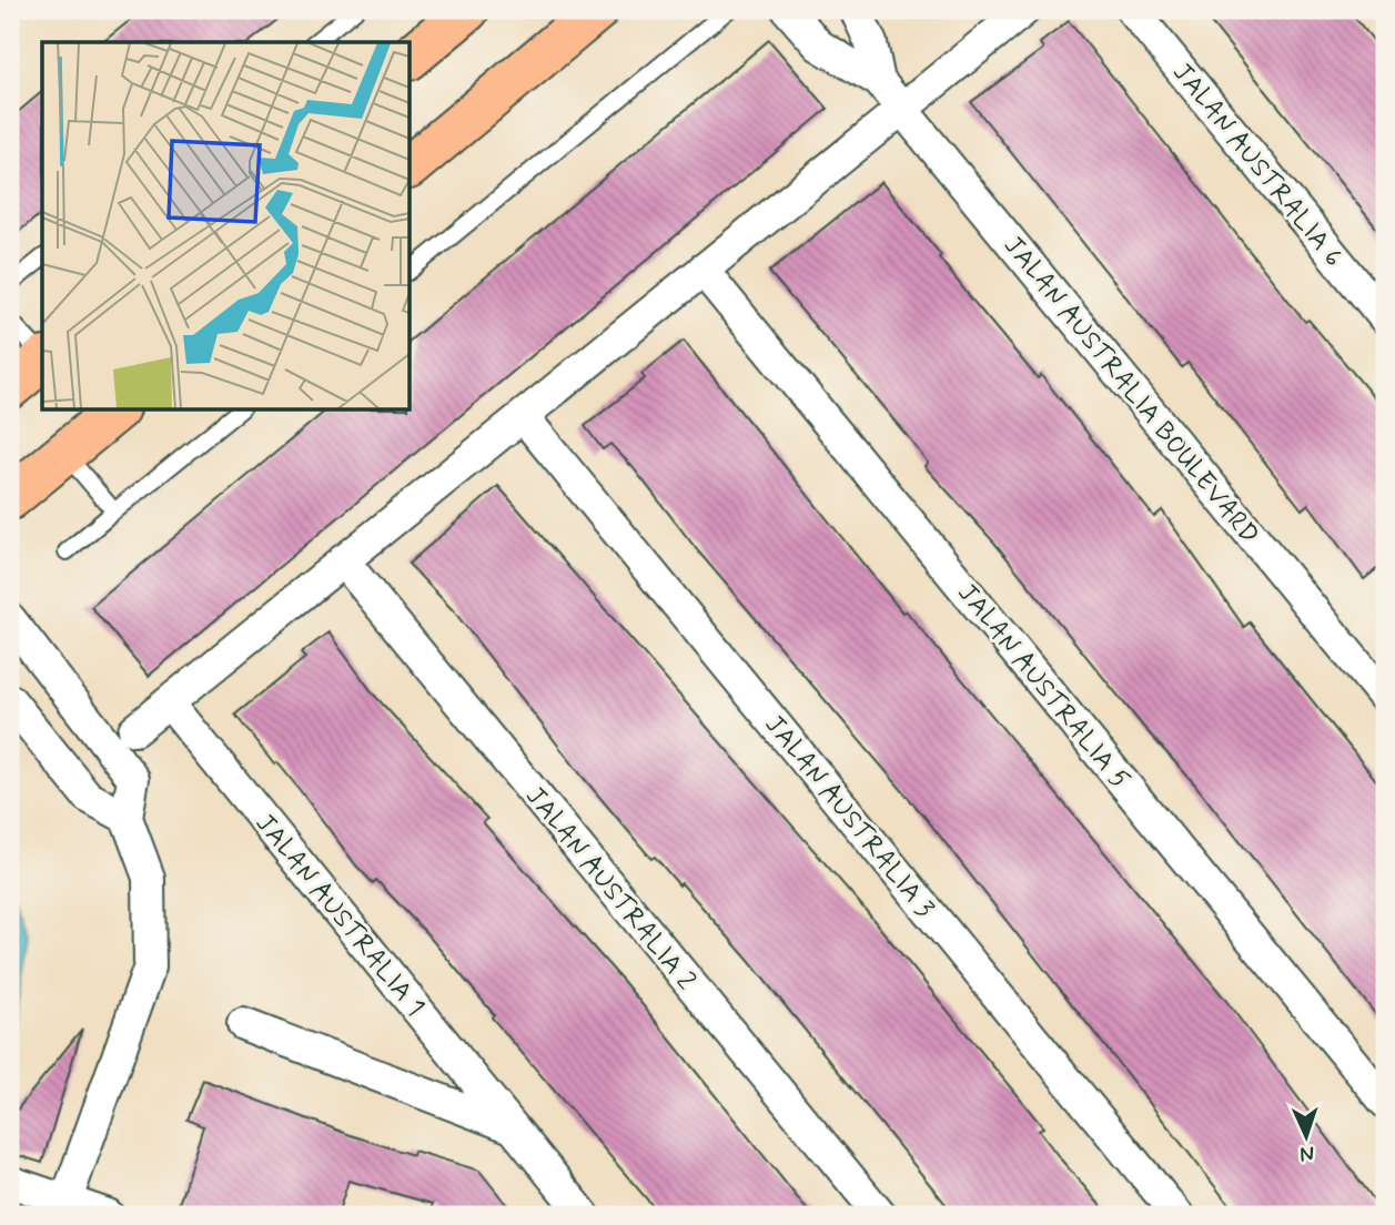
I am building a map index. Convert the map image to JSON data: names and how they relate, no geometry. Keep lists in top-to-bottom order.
{
  "streets": {
    "street": [
      "JALAN AUSTRALIA 6",
      "JALAN AUSTRALIA BOULEVARD",
      "JALAN AUSTRALIA 5",
      "JALAN AUSTRALIA 3",
      "JALAN AUSTRALIA 2",
      "JALAN AUSTRALIA 1"
    ]
  },
  "north": "bottom"
}
